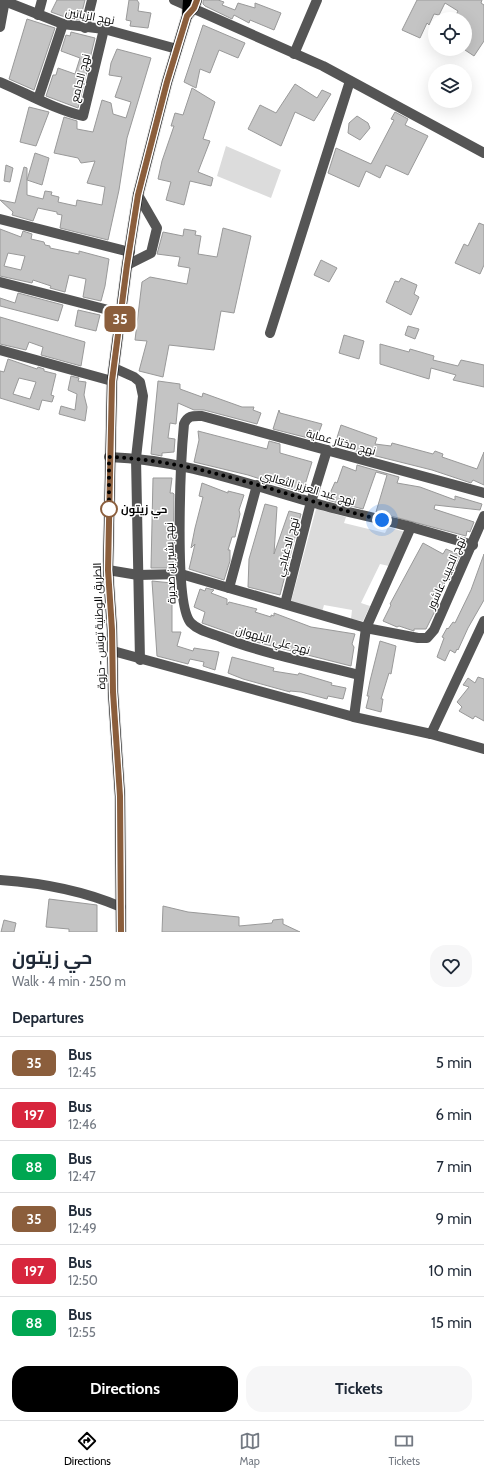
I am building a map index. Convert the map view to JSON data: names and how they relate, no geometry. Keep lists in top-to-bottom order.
{
  "streets": {
    "main road": ["الطريق الوطنية تونس - حزوة"],
    "street": [
      "نهج الزياتين",
      "نهج الجامع",
      "نهج مختار عماية",
      "نهج عبد العزيز الثعالبي",
      "نهج الدغباجي",
      "نهج بشير بن صديرة",
      "نهج الحبيب عاشور",
      "نهج علي البلهوان"
    ]
  },
  "crossings": [
    ["نهج الزياتين", "نهج الجامع"],
    ["نهج الزياتين", "الطريق الوطنية تونس - حزوة"],
    ["نهج مختار عماية", "نهج الدغباجي"],
    ["نهج مختار عماية", "نهج بشير بن صديرة"],
    ["نهج عبد العزيز الثعالبي", "نهج الدغباجي"],
    ["نهج عبد العزيز الثعالبي", "نهج بشير بن صديرة"],
    ["نهج عبد العزيز الثعالبي", "نهج الحبيب عاشور"],
    ["نهج عبد العزيز الثعالبي", "الطريق الوطنية تونس - حزوة"],
    ["نهج بشير بن صديرة", "نهج علي البلهوان"]
  ],
  "places": ["حي زيتون"],
  "lines": ["bus line 35"],
  "page": {
    "on_map": "35",
    "heading": [
      ["حي زيتون", "Walk · 4 min · 250 m"],
      "Departures"
    ],
    "list": [
      {
        "mark": "35",
        "name": "Bus",
        "note": "12:45",
        "value": "5 min"
      },
      {
        "mark": "197",
        "name": "Bus",
        "note": "12:46",
        "value": "6 min"
      },
      {
        "mark": "88",
        "name": "Bus",
        "note": "12:47",
        "value": "7 min"
      },
      {
        "mark": "35",
        "name": "Bus",
        "note": "12:49",
        "value": "9 min"
      },
      {
        "mark": "197",
        "name": "Bus",
        "note": "12:50",
        "value": "10 min"
      },
      {
        "mark": "88",
        "name": "Bus",
        "note": "12:55",
        "value": "15 min"
      }
    ],
    "buttons": ["Directions", "Tickets"],
    "tabs": ["Directions", "Map", "Tickets"]
  }
}
